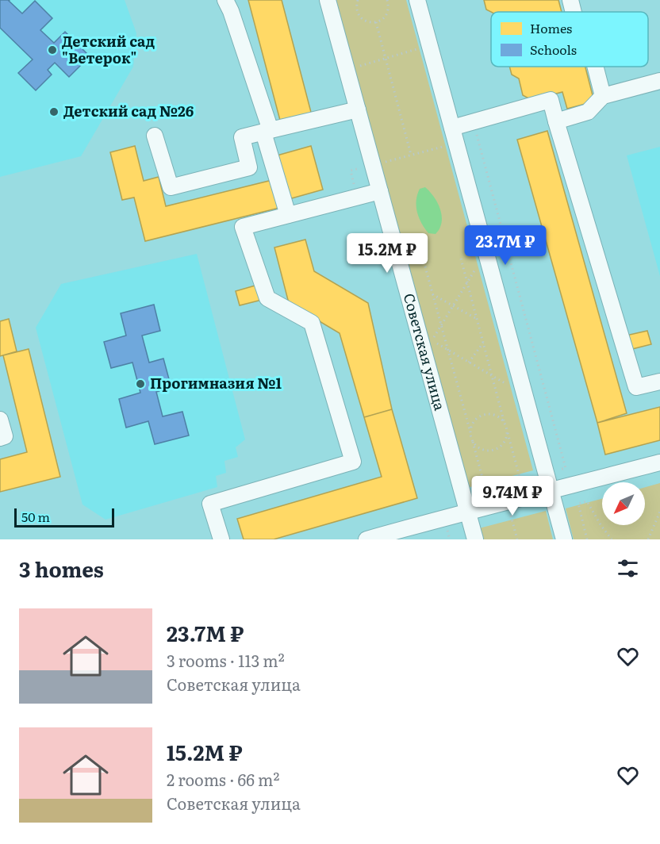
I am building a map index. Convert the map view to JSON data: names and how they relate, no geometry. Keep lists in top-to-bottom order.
{
  "streets": {
    "street": ["Советская улица"]
  },
  "places": ["Детский сад \"Ветерок\"", "Детский сад №26", "Прогимназия №1"],
  "legend": ["Homes", "Schools"],
  "scale_bar": "50 m",
  "north": "bottom left",
  "page": {
    "price": ["23.7M ₽", "15.2M ₽", "9.74M ₽"],
    "scale": "50 m",
    "heading": "3 homes",
    "list": [
      {
        "name": "23.7M ₽",
        "note": "3 rooms · 113 m² · Советская улица"
      },
      {
        "name": "15.2M ₽",
        "note": "2 rooms · 66 m² · Советская улица"
      }
    ]
  }
}
